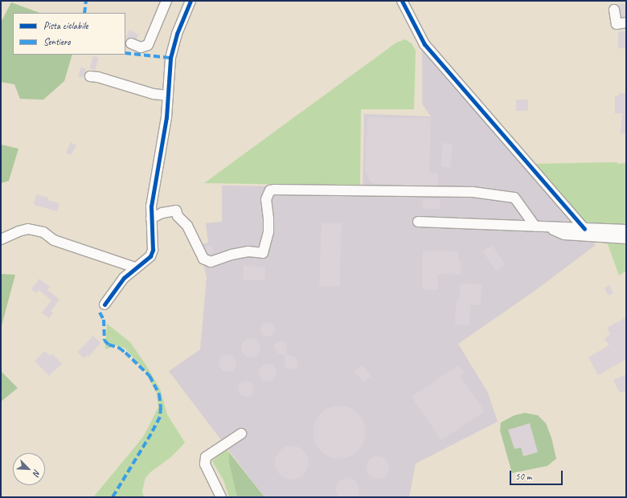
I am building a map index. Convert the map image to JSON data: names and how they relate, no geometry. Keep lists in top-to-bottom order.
{
  "legend": ["Pista ciclabile", "Sentiero"],
  "scale_bar": "50 m",
  "north": "bottom right"
}
